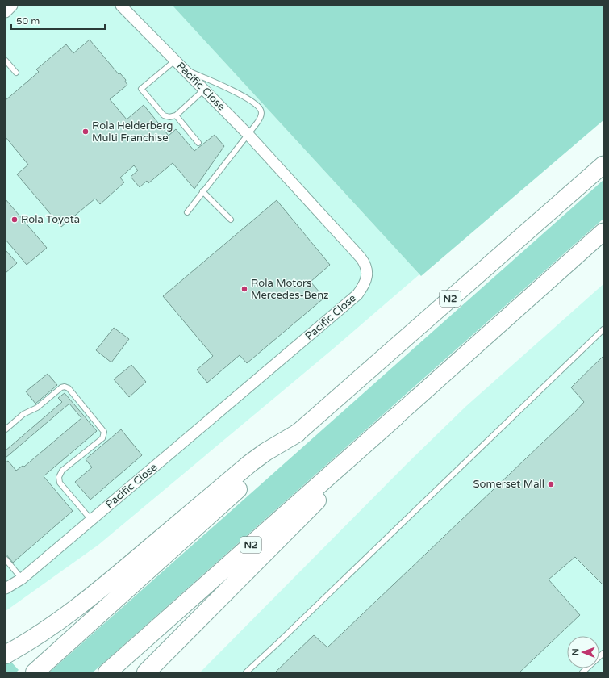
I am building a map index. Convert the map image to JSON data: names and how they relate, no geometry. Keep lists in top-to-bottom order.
{
  "streets": {
    "highway": ["N2"],
    "street": ["Pacific Close"]
  },
  "places": [
    "Rola Helderberg Multi Franchise",
    "Rola Toyota",
    "Rola Motors Mercedes-Benz",
    "Somerset Mall"
  ],
  "scale_bar": "50 m",
  "north": "left"
}
